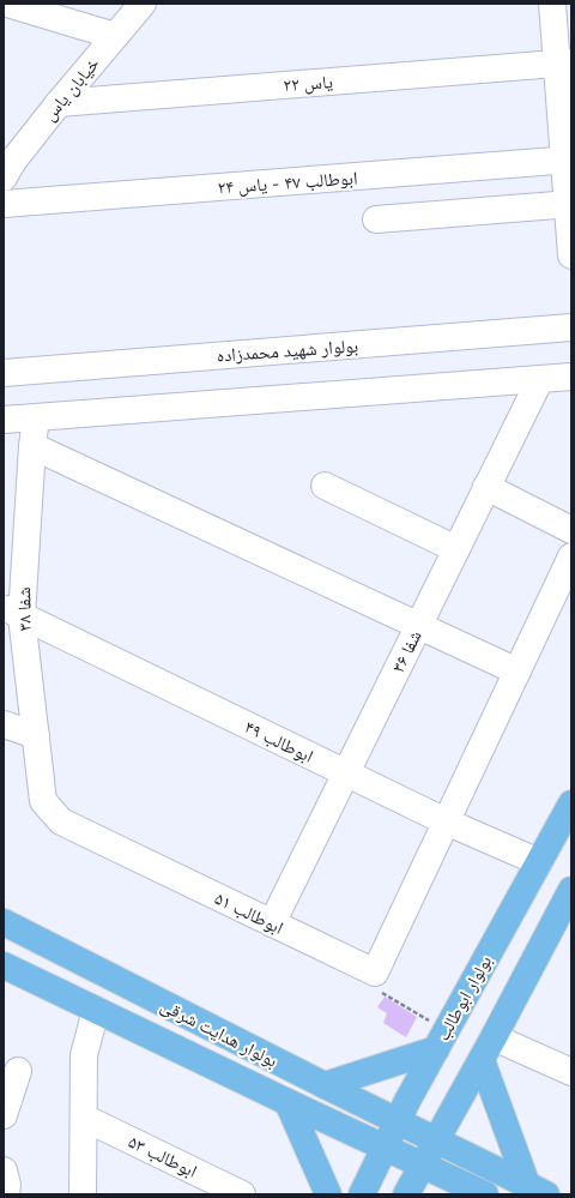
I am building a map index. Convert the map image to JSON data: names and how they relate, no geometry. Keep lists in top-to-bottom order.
{
  "streets": {
    "main road": ["بولوار ابوطالب", "بولوار هدایت شرقی"],
    "street": [
      "یاس ۲۲",
      "خیابان یاس",
      "ابوطالب ۴۷ - یاس ۲۴",
      "بولوار شهید محمدزاده",
      "شفا ۳۸",
      "شفا ۳۶",
      "ابوطالب ۴۹",
      "ابوطالب ۵۱",
      "ابوطالب ۵۳"
    ]
  },
  "crossings": [
    ["یاس ۲۲", "خیابان یاس"],
    ["شفا ۳۸", "ابوطالب ۴۹"],
    ["شفا ۳۸", "ابوطالب ۵۱"],
    ["شفا ۳۶", "ابوطالب ۴۹"],
    ["شفا ۳۶", "ابوطالب ۵۱"],
    ["ابوطالب ۴۹", "بولوار ابوطالب"],
    ["بولوار ابوطالب", "بولوار هدایت شرقی"]
  ]
}
